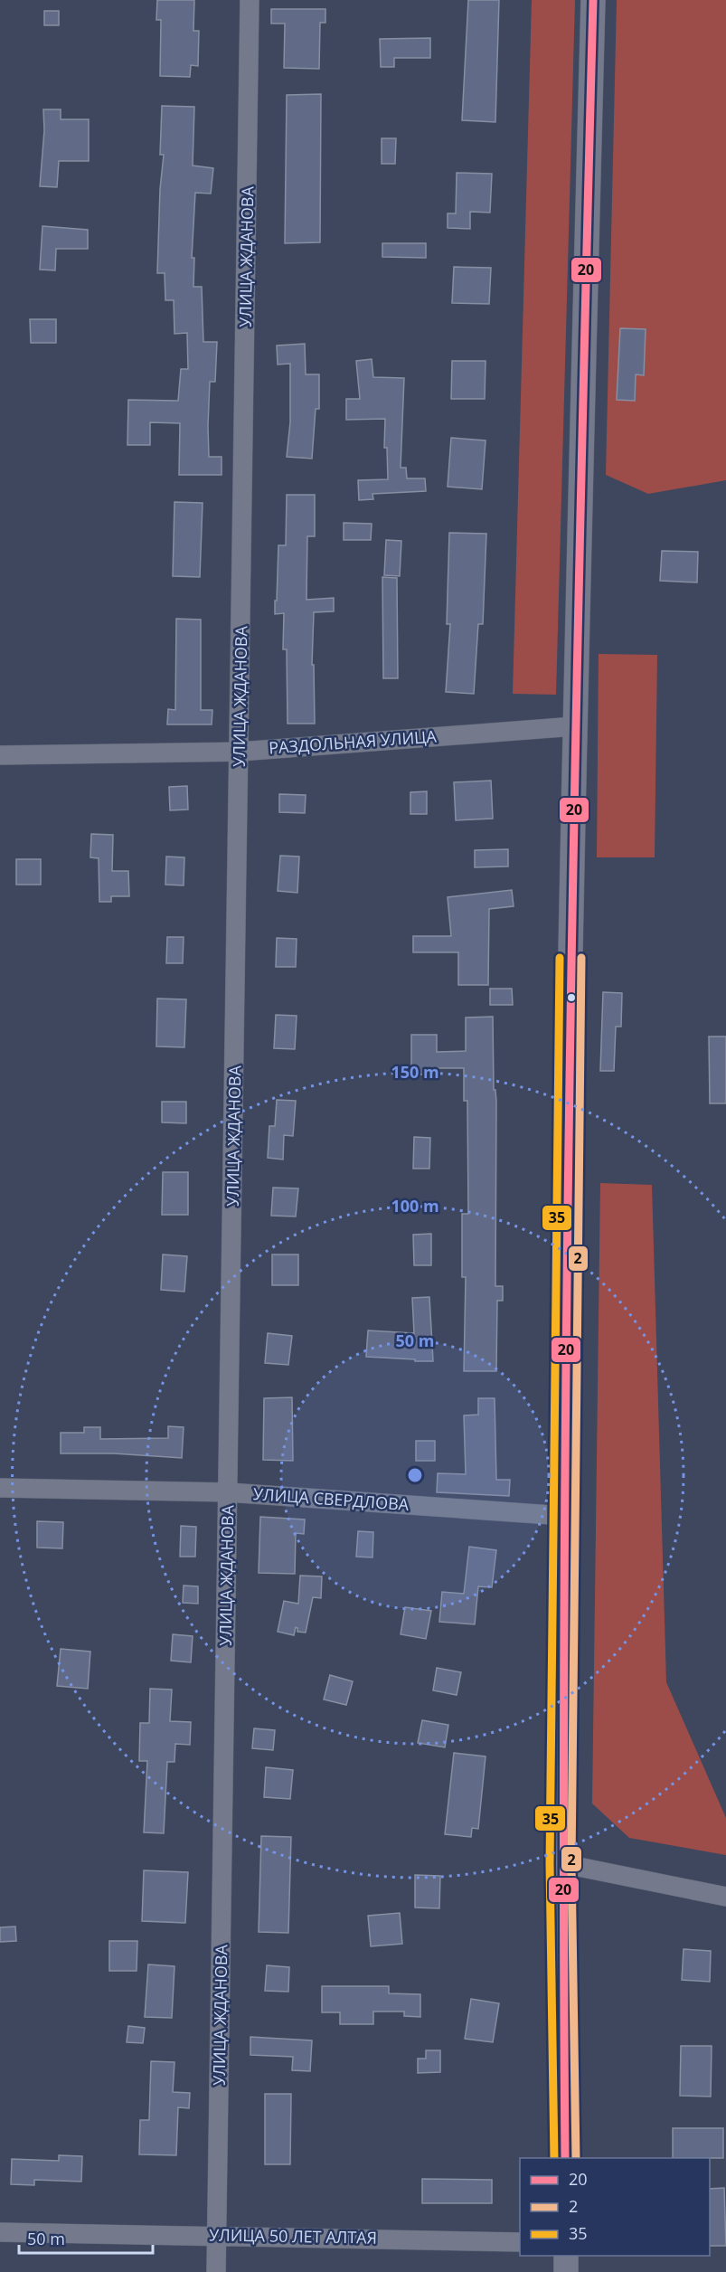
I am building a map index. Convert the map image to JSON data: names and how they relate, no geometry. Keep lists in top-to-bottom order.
{
  "streets": {
    "street": [
      "УЛИЦА ЖДАНОВА",
      "РАЗДОЛЬНАЯ УЛИЦА",
      "УЛИЦА СВЕРДЛОВА",
      "УЛИЦА 50 ЛЕТ АЛТАЯ"
    ]
  },
  "crossings": [
    ["УЛИЦА ЖДАНОВА", "РАЗДОЛЬНАЯ УЛИЦА"],
    ["УЛИЦА ЖДАНОВА", "УЛИЦА СВЕРДЛОВА"],
    ["УЛИЦА ЖДАНОВА", "УЛИЦА 50 ЛЕТ АЛТАЯ"]
  ],
  "lines": ["transit line 20", "transit line 2", "transit line 35"],
  "legend": ["20", "2", "35"],
  "scale_bar": "50 m",
  "rings": ["150 m", "100 m", "50 m"]
}
